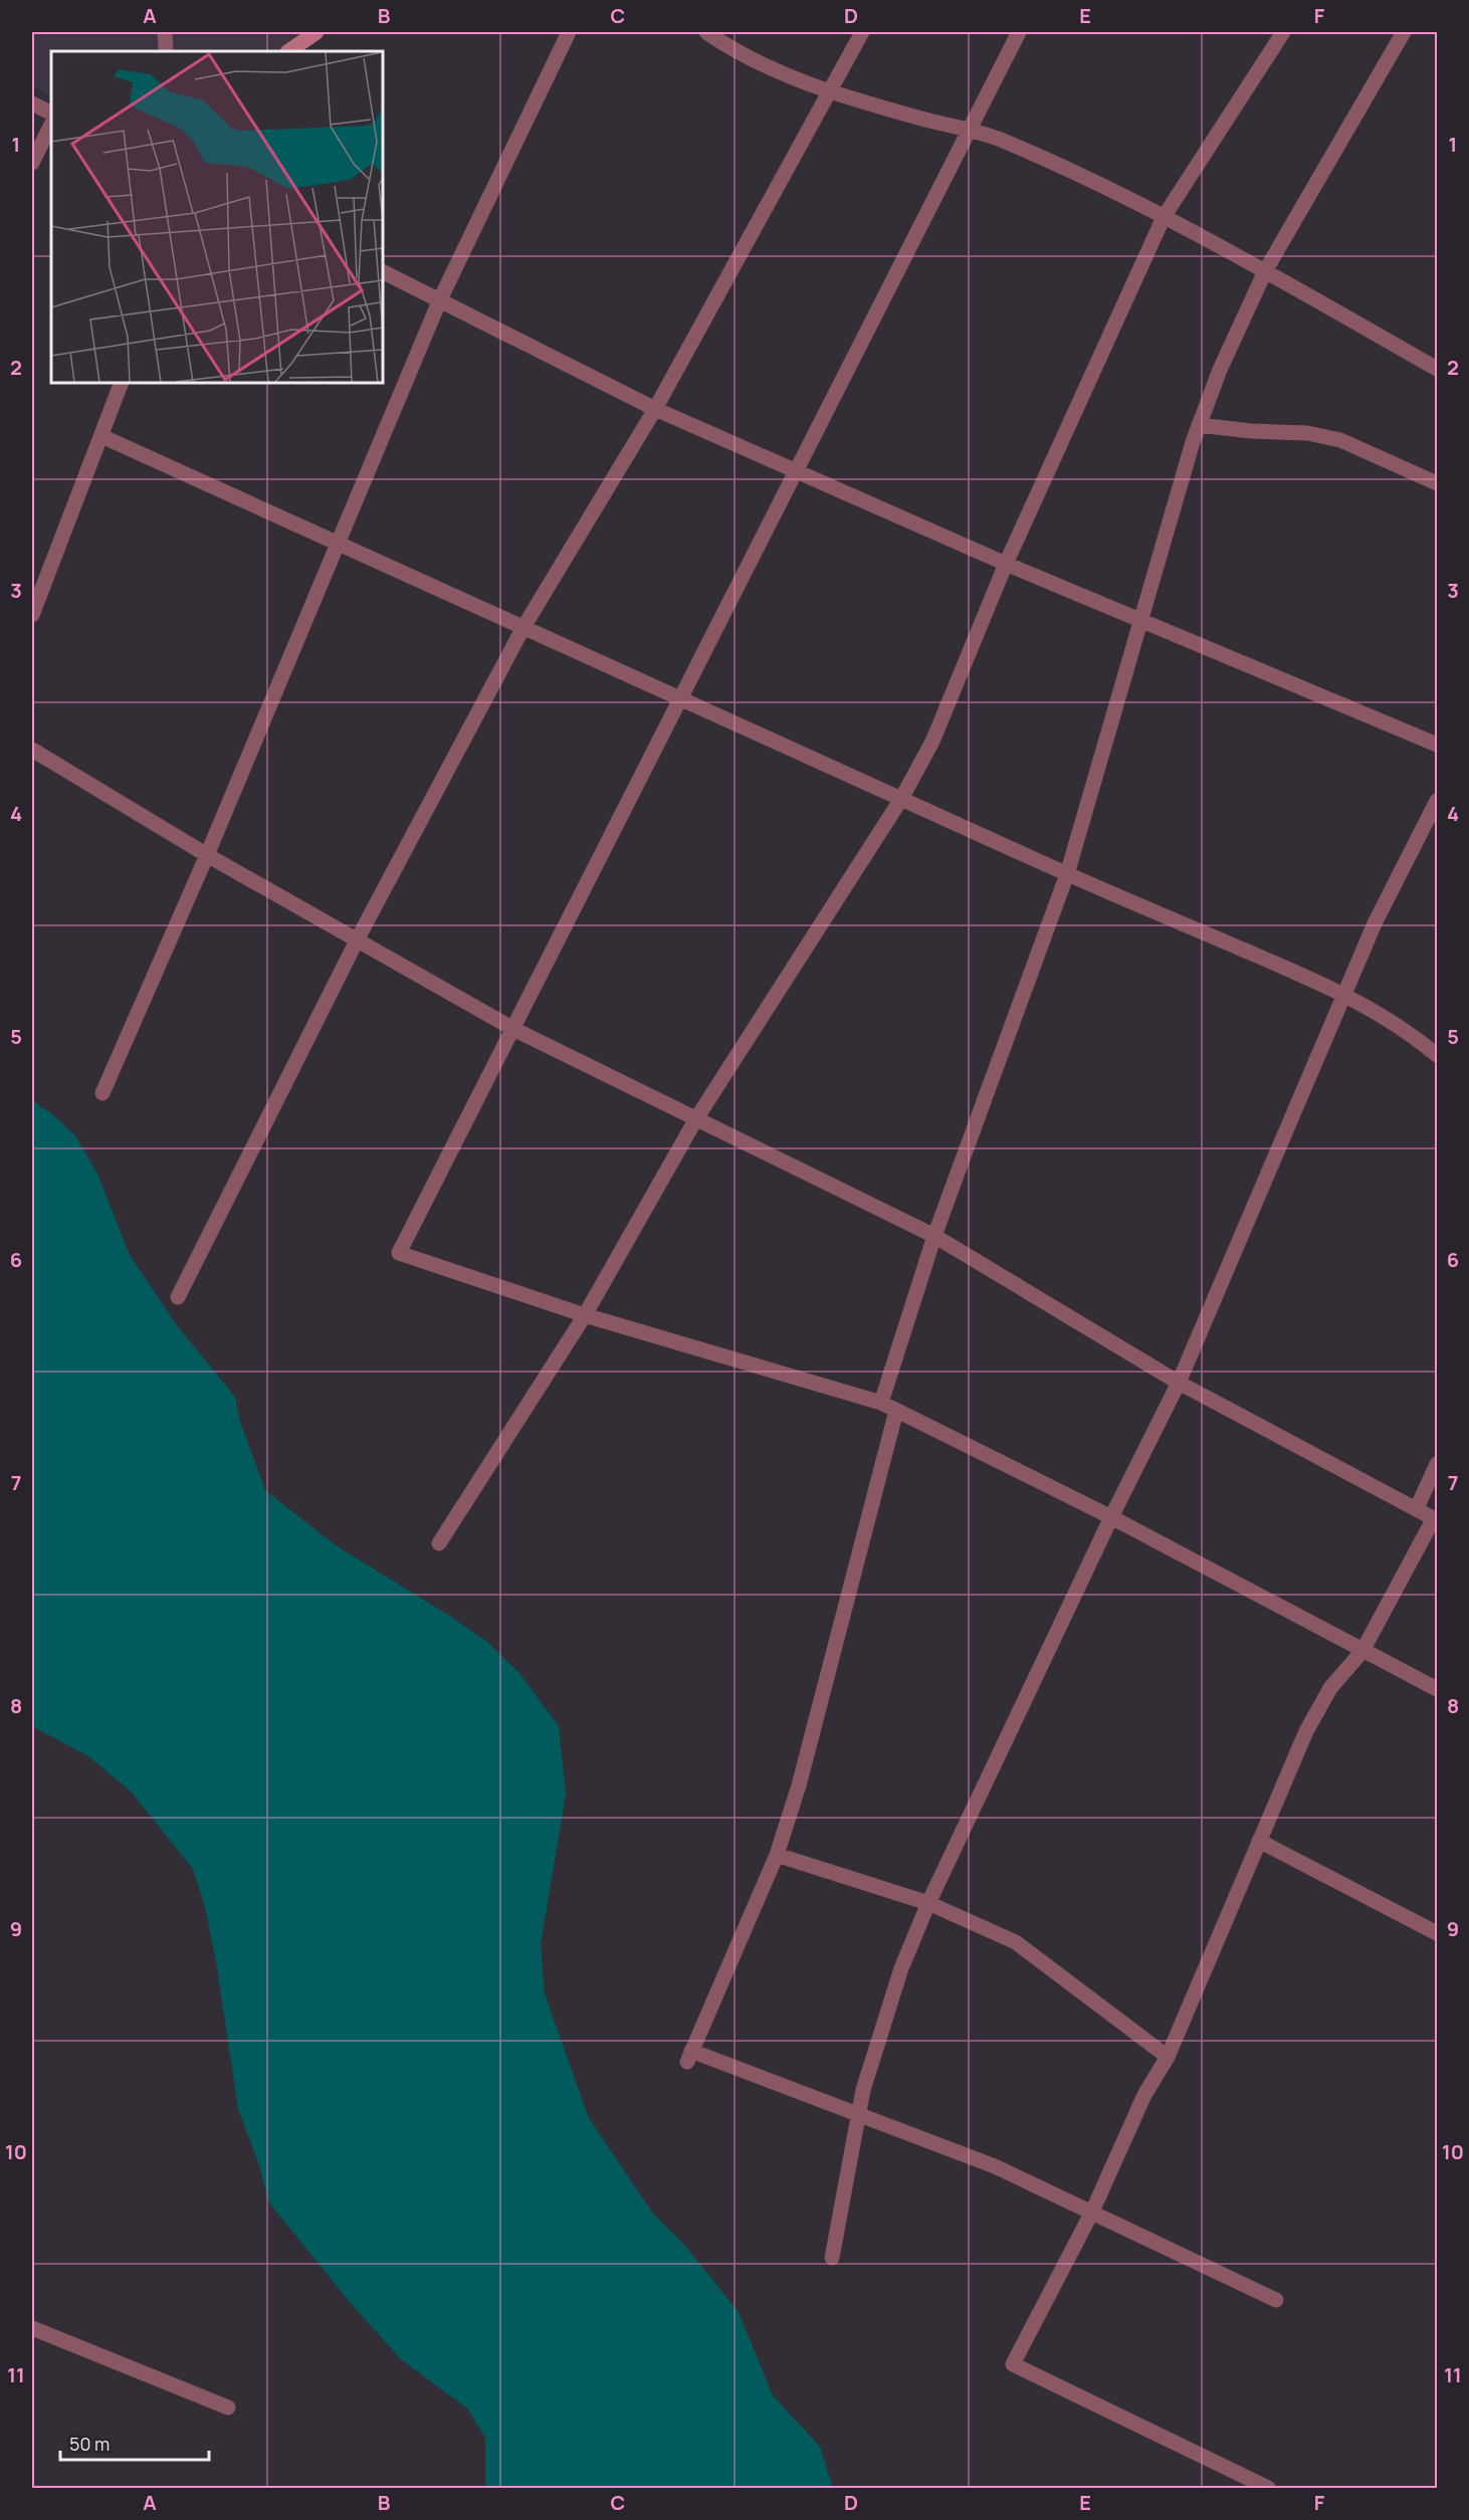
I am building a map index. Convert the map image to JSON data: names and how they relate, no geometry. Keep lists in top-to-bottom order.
{
  "scale_bar": "50 m",
  "grid": {
    "columns": [
      "A",
      "B",
      "C",
      "D",
      "E",
      "F"
    ],
    "rows": [
      "1",
      "2",
      "3",
      "4",
      "5",
      "6",
      "7",
      "8",
      "9",
      "10",
      "11"
    ]
  }
}
